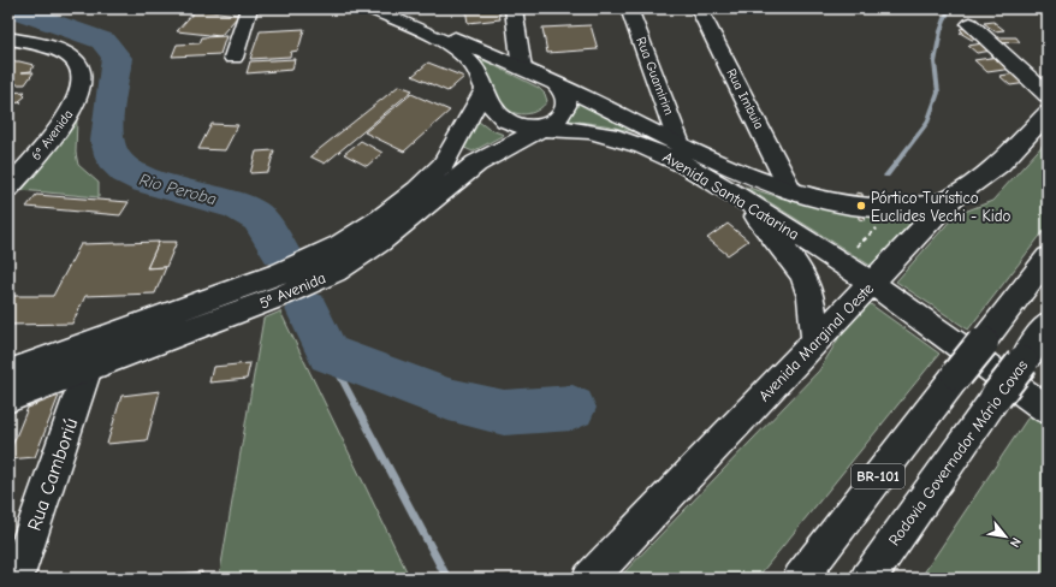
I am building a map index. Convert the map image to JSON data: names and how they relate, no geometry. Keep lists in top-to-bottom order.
{
  "streets": {
    "main road": [
      "Rua Guamirim",
      "Rua Imbuia",
      "6ª Avenida",
      "Avenida Santa Catarina",
      "5ª Avenida",
      "Avenida Marginal Oeste",
      "Rodovia Governador Mário Covas",
      "Rua Camboriú",
      "BR-101"
    ]
  },
  "crossings": [
    ["Rua Guamirim", "Avenida Santa Catarina"],
    ["Rua Imbuia", "Avenida Santa Catarina"],
    ["Avenida Santa Catarina", "5ª Avenida"],
    ["Avenida Santa Catarina", "Avenida Marginal Oeste"],
    ["Avenida Santa Catarina", "BR-101"],
    ["5ª Avenida", "Rua Camboriú"]
  ],
  "water": ["Rio Peroba"],
  "places": ["Pórtico Turístico Euclides Vechi - Kido"],
  "north": "bottom right"
}
